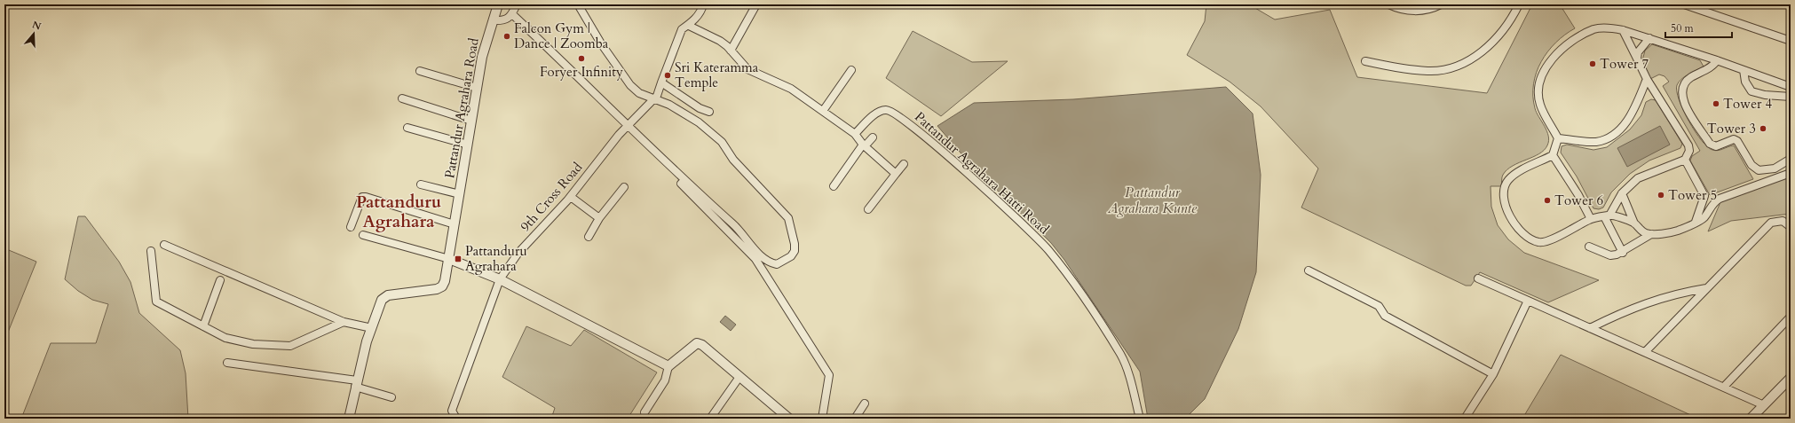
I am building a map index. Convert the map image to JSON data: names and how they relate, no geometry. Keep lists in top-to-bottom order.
{
  "streets": {
    "street": ["Pattandur Agrahara Road", "Pattandur Agrahara Hatti Road", "9th Cross Road"]
  },
  "districts": ["Pattanduru Agrahara"],
  "water": ["Pattandur Agrahara Kunte"],
  "places": {
    "other": [
      "Falcon Gym | Dance | Zoomba",
      "Foryer Infinity",
      "Tower 7",
      "Sri Kateramma Temple",
      "Tower 4",
      "Tower 3",
      "Tower 5",
      "Tower 6"
    ],
    "transit": ["Pattanduru Agrahara"]
  },
  "scale_bar": "50 m",
  "north": "top"
}
